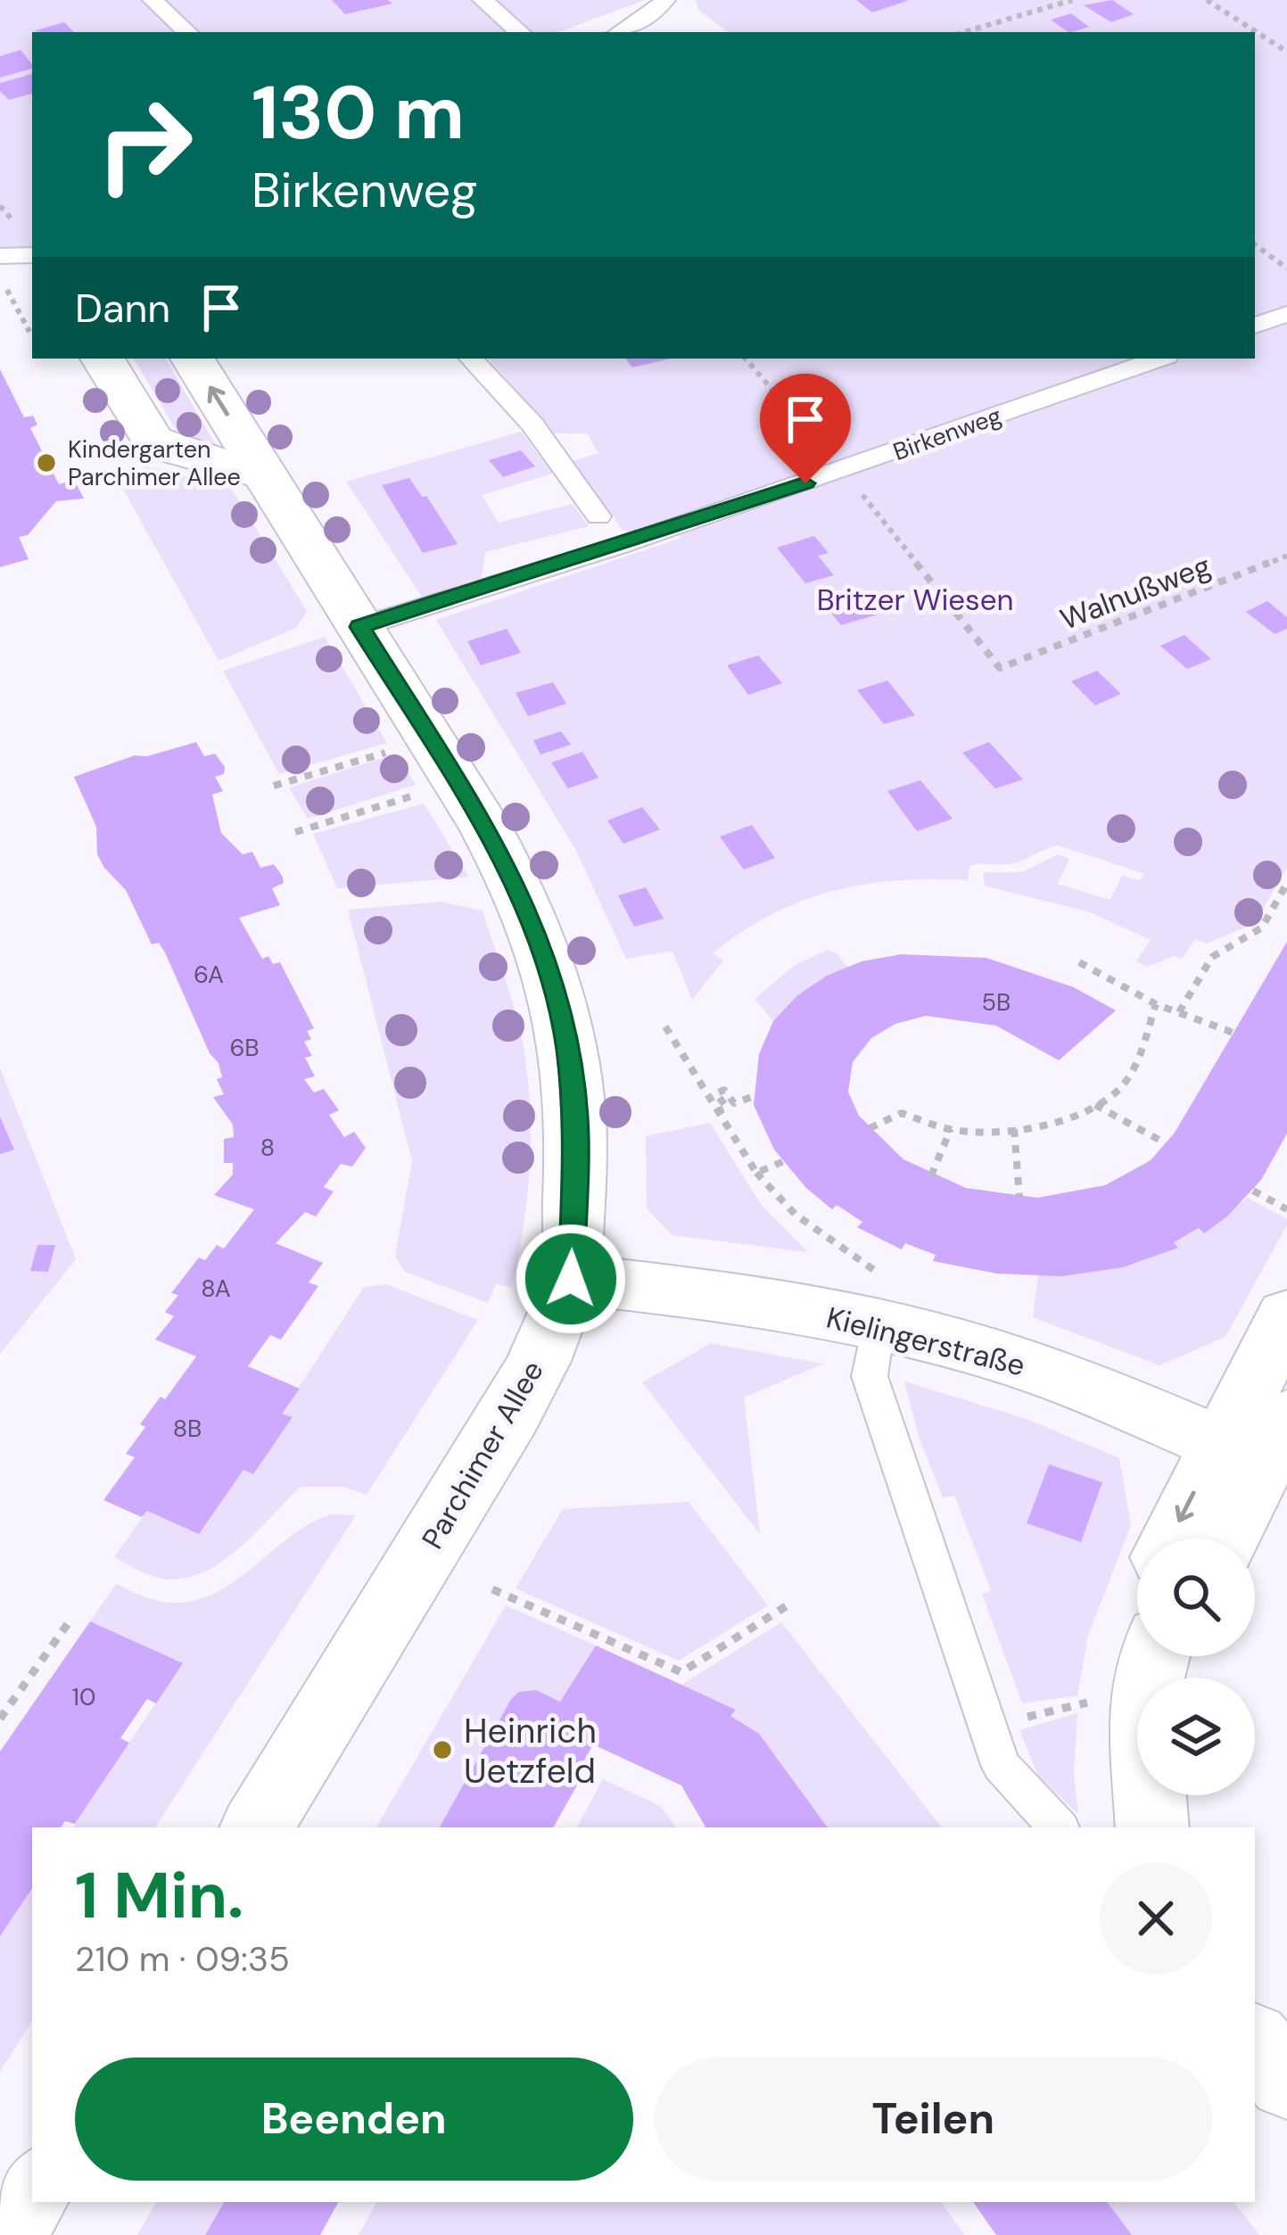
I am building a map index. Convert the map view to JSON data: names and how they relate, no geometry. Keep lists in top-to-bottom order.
{
  "streets": {
    "street": ["Kielingerstraße", "Parchimer Allee"],
    "lane": ["Birkenweg"],
    "path": ["Walnußweg"]
  },
  "crossings": [
    ["Birkenweg", "Walnußweg"],
    ["Birkenweg", "Parchimer Allee"],
    ["Kielingerstraße", "Parchimer Allee"]
  ],
  "parks": ["Britzer Wiesen"],
  "places": ["Kindergarten Parchimer Allee", "Heinrich Uetzfeld"],
  "house_numbers": [
    "6A",
    "5B",
    "6B",
    "8",
    "8A",
    "8B",
    "10"
  ],
  "page": {
    "turn": ["130 m", "Birkenweg"],
    "then": "Dann",
    "heading": ["1 Min.", "210 m · 09:35"],
    "buttons": ["Beenden", "Teilen"]
  }
}
